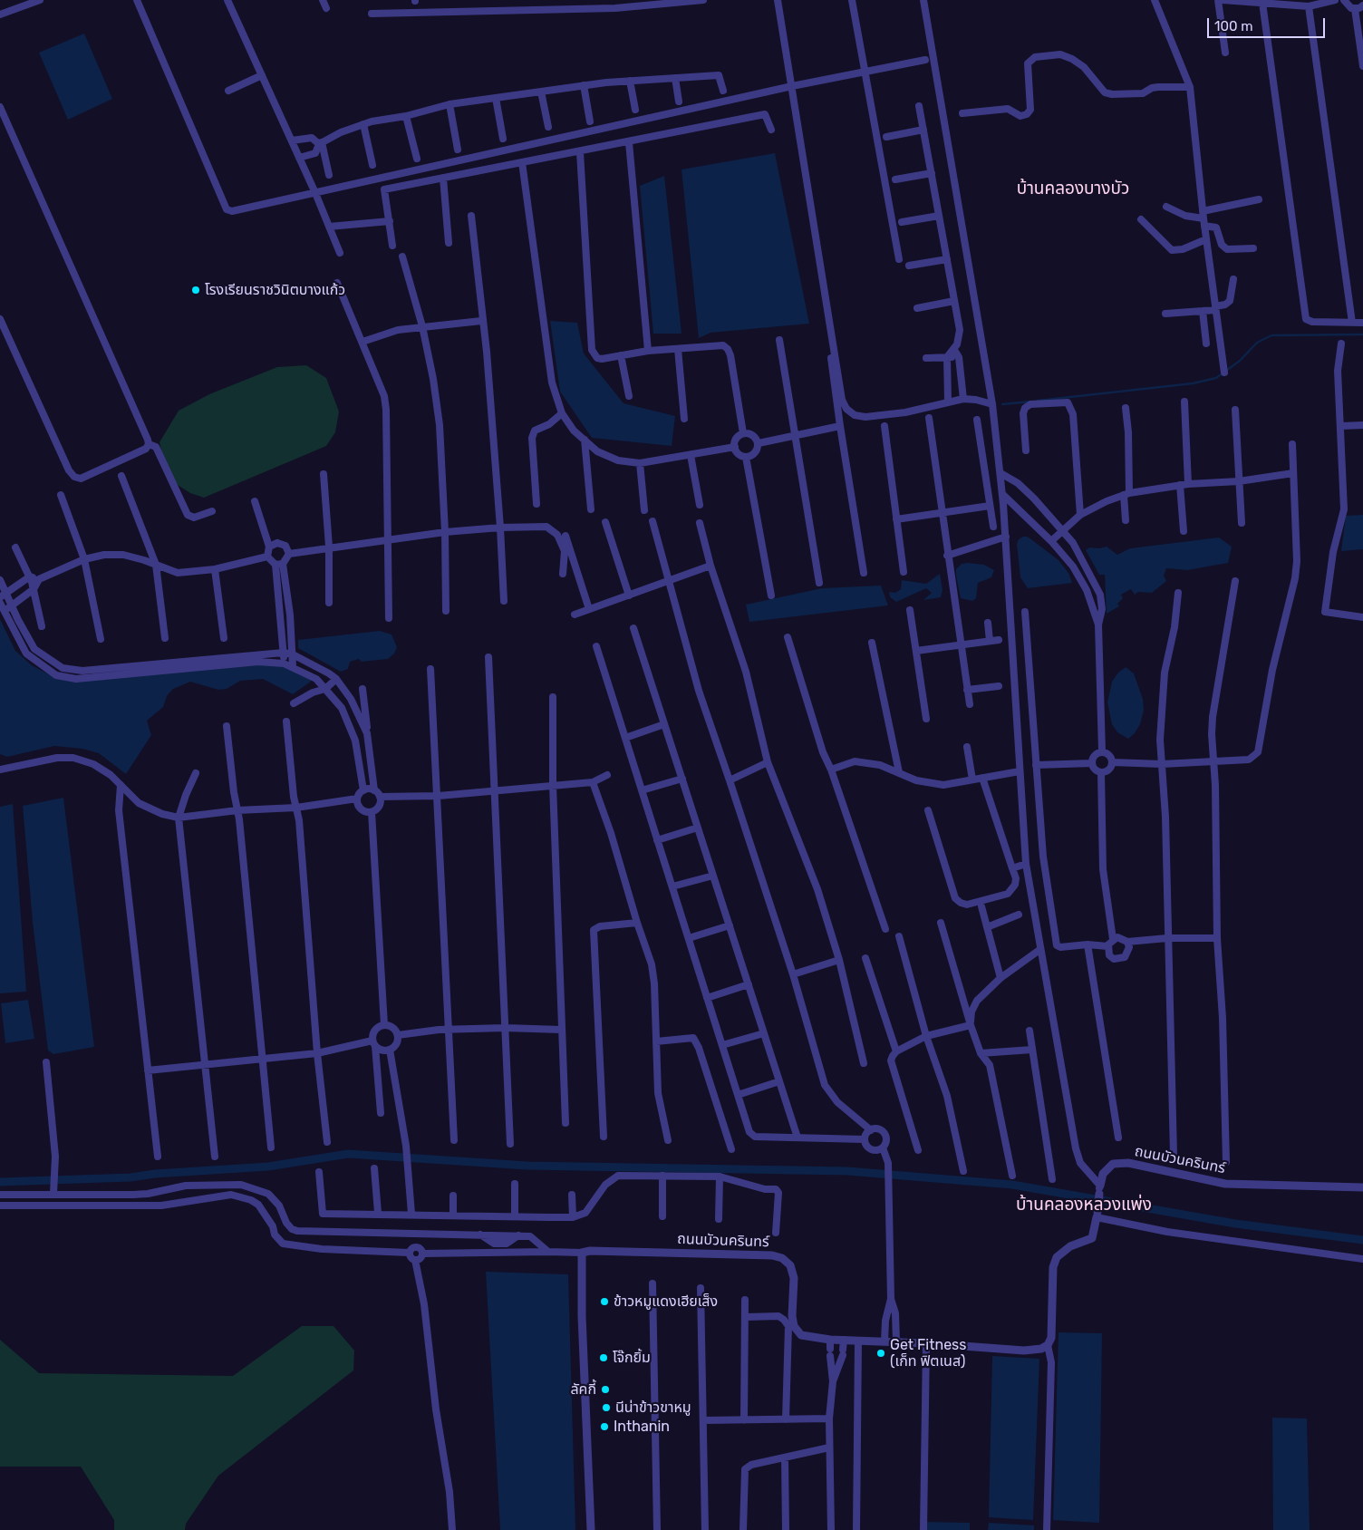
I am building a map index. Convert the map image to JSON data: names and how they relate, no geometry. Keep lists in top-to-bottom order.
{
  "streets": {
    "street": ["ถนนบัวนครินทร์"]
  },
  "districts": ["บ้านคลองบางบัว", "บ้านคลองหลวงแพ่ง"],
  "places": [
    "โรงเรียนราชวินิตบางแก้ว",
    "ข้าวหมูแดงเฮียเส็ง",
    "Get Fitness (เก็ท ฟิตเนส)",
    "โจ๊กยิ้ม",
    "ลัคกี้",
    "นีน่าข้าวขาหมู",
    "Inthanin"
  ],
  "scale_bar": "100 m"
}
